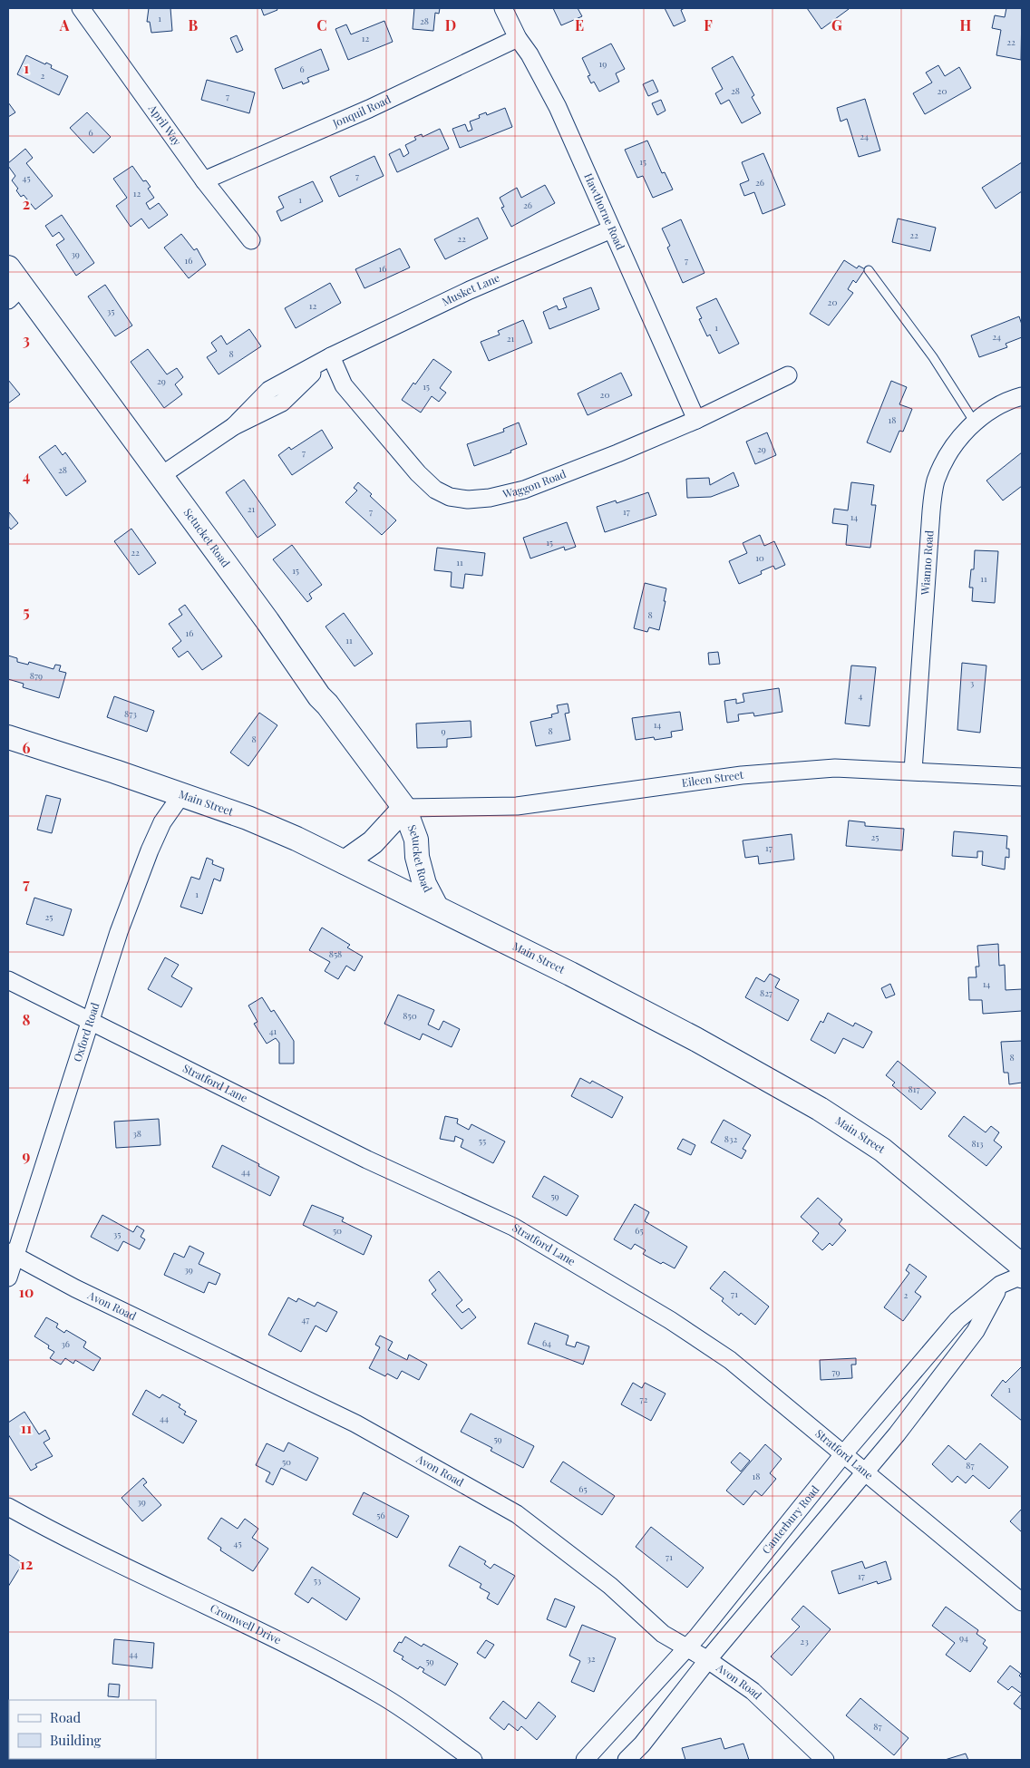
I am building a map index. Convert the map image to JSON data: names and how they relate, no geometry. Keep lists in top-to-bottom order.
{
  "streets": {
    "main road": ["Setucket Road", "Main Street"],
    "street": [
      "Jonquil Road",
      "April Way",
      "Hawthorne Road",
      "Musket Lane",
      "Waggon Road",
      "Wianno Road",
      "Eileen Street",
      "Oxford Road",
      "Stratford Lane",
      "Avon Road",
      "Canterbury Road",
      "Cromwell Drive"
    ]
  },
  "crossings": [
    ["Jonquil Road", "April Way"],
    ["Jonquil Road", "Hawthorne Road"],
    ["Hawthorne Road", "Musket Lane"],
    ["Hawthorne Road", "Waggon Road"],
    ["Musket Lane", "Waggon Road"],
    ["Musket Lane", "Setucket Road"],
    ["Setucket Road", "Eileen Street"],
    ["Setucket Road", "Main Street"],
    ["Wianno Road", "Eileen Street"],
    ["Main Street", "Oxford Road"],
    ["Oxford Road", "Stratford Lane"],
    ["Oxford Road", "Avon Road"],
    ["Stratford Lane", "Canterbury Road"],
    ["Avon Road", "Canterbury Road"]
  ],
  "house_numbers": [
    "1",
    "28",
    "12",
    "22",
    "19",
    "6",
    "2",
    "28",
    "20",
    "7",
    "6",
    "24",
    "15",
    "7",
    "45",
    "26",
    "12",
    "1",
    "26",
    "22",
    "22",
    "39",
    "16",
    "7",
    "16",
    "20",
    "12",
    "35",
    "1",
    "24",
    "21",
    "8",
    "29",
    "15",
    "20",
    "18",
    "29",
    "7",
    "28",
    "21",
    "7",
    "17",
    "14",
    "15",
    "22",
    "10",
    "11",
    "15",
    "11",
    "8",
    "16",
    "11",
    "879",
    "3",
    "4",
    "873",
    "14",
    "9",
    "8",
    "8",
    "25",
    "17",
    "1",
    "25",
    "858",
    "14",
    "827",
    "850",
    "41",
    "8",
    "817",
    "38",
    "832",
    "55",
    "813",
    "44",
    "59",
    "50",
    "65",
    "35",
    "39",
    "71",
    "2",
    "47",
    "64",
    "36",
    "79",
    "1",
    "72",
    "44",
    "59",
    "50",
    "87",
    "18",
    "65",
    "39",
    "56",
    "45",
    "71",
    "17",
    "53",
    "94",
    "23",
    "44",
    "32",
    "59",
    "87"
  ],
  "legend": ["Road", "Building"],
  "grid": {
    "columns": [
      "A",
      "B",
      "C",
      "D",
      "E",
      "F",
      "G",
      "H"
    ],
    "rows": [
      "1",
      "2",
      "3",
      "4",
      "5",
      "6",
      "7",
      "8",
      "9",
      "10",
      "11",
      "12"
    ]
  }
}
